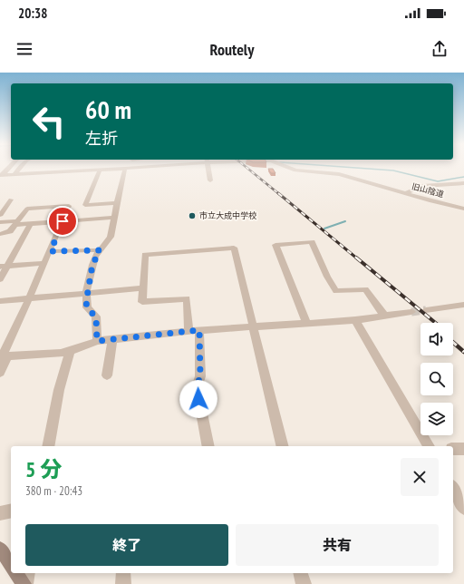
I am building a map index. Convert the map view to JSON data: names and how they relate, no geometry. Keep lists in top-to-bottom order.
{
  "streets": {
    "street": ["旧山陰道"]
  },
  "places": ["市立大成中学校"],
  "page": {
    "status": "20:38",
    "header": "Routely",
    "turn": ["60 m", "左折"],
    "heading": ["5 分", "380 m · 20:43"],
    "buttons": ["終了", "共有"]
  }
}
